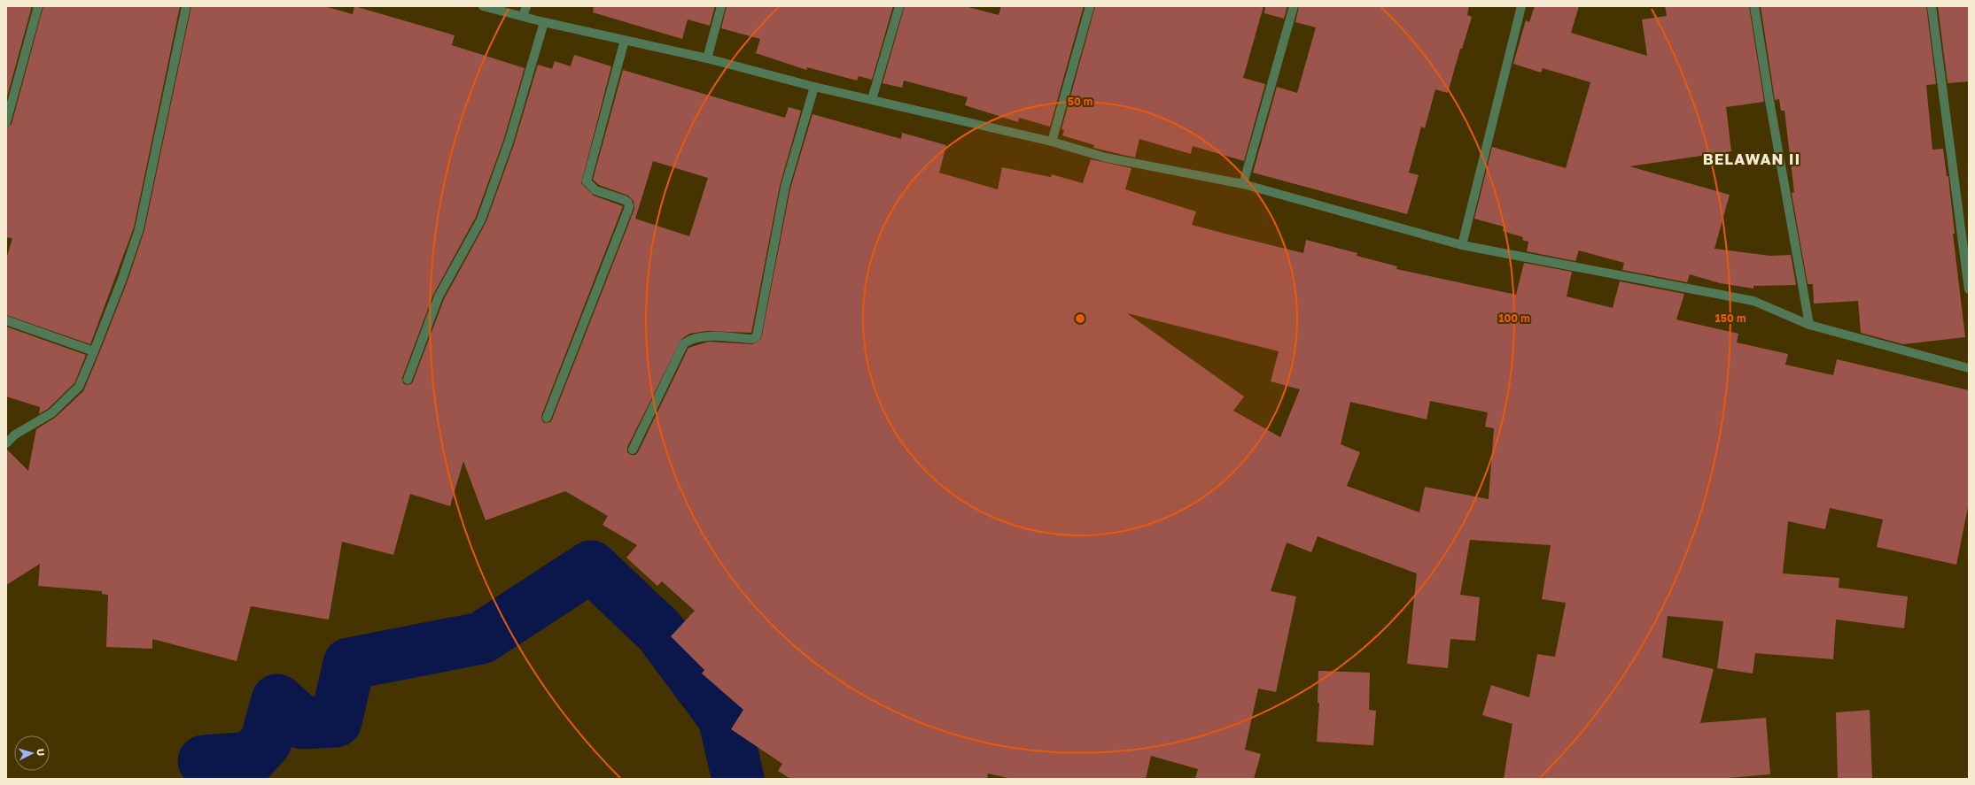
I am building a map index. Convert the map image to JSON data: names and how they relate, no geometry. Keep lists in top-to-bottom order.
{
  "districts": ["BELAWAN II"],
  "north": "right",
  "rings": ["50 m", "100 m", "150 m"]
}
